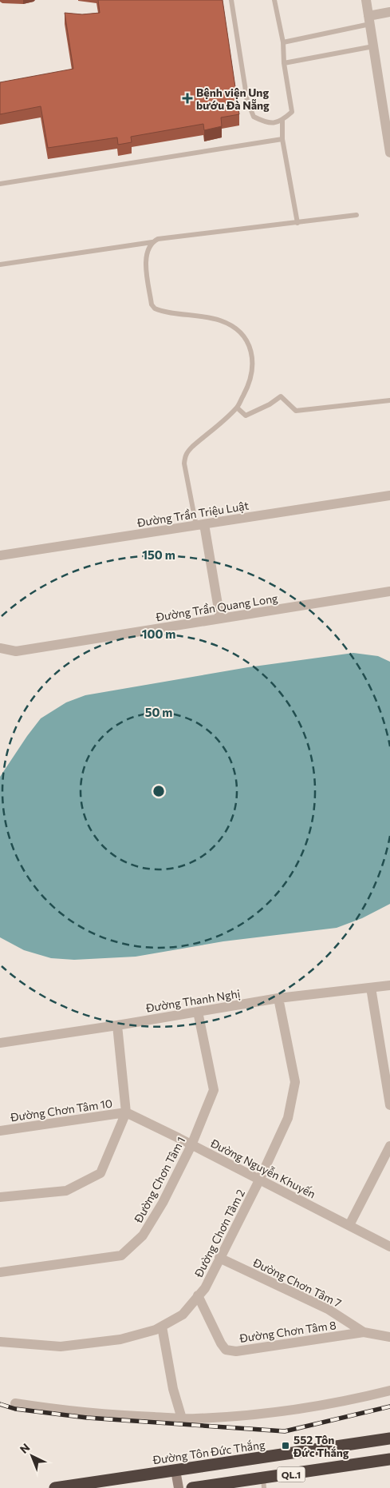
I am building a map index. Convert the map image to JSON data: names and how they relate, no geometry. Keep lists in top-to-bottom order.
{
  "streets": {
    "highway": ["Đường Tôn Đức Thắng", "QL.1"],
    "street": [
      "Đường Trần Triệu Luật",
      "Đường Trần Quang Long",
      "Đường Thanh Nghị",
      "Đường Chơn Tâm 10",
      "Đường Nguyễn Khuyến",
      "Đường Chơn Tâm 1",
      "Đường Chơn Tâm 2",
      "Đường Chơn Tâm 7",
      "Đường Chơn Tâm 8"
    ]
  },
  "crossings": [
    ["Đường Thanh Nghị", "Đường Chơn Tâm 1"],
    ["Đường Thanh Nghị", "Đường Chơn Tâm 2"],
    ["Đường Chơn Tâm 10", "Đường Nguyễn Khuyến"],
    ["Đường Nguyễn Khuyến", "Đường Chơn Tâm 1"],
    ["Đường Nguyễn Khuyến", "Đường Chơn Tâm 2"],
    ["Đường Chơn Tâm 2", "Đường Chơn Tâm 7"],
    ["Đường Chơn Tâm 2", "Đường Chơn Tâm 8"],
    ["Đường Chơn Tâm 7", "Đường Chơn Tâm 8"]
  ],
  "places": {
    "health": ["Bệnh viện Ung bướu Đà Nẵng"],
    "transit": ["552 Tôn Đức Thắng"]
  },
  "north": "top left",
  "rings": ["150 m", "100 m", "50 m"]
}
